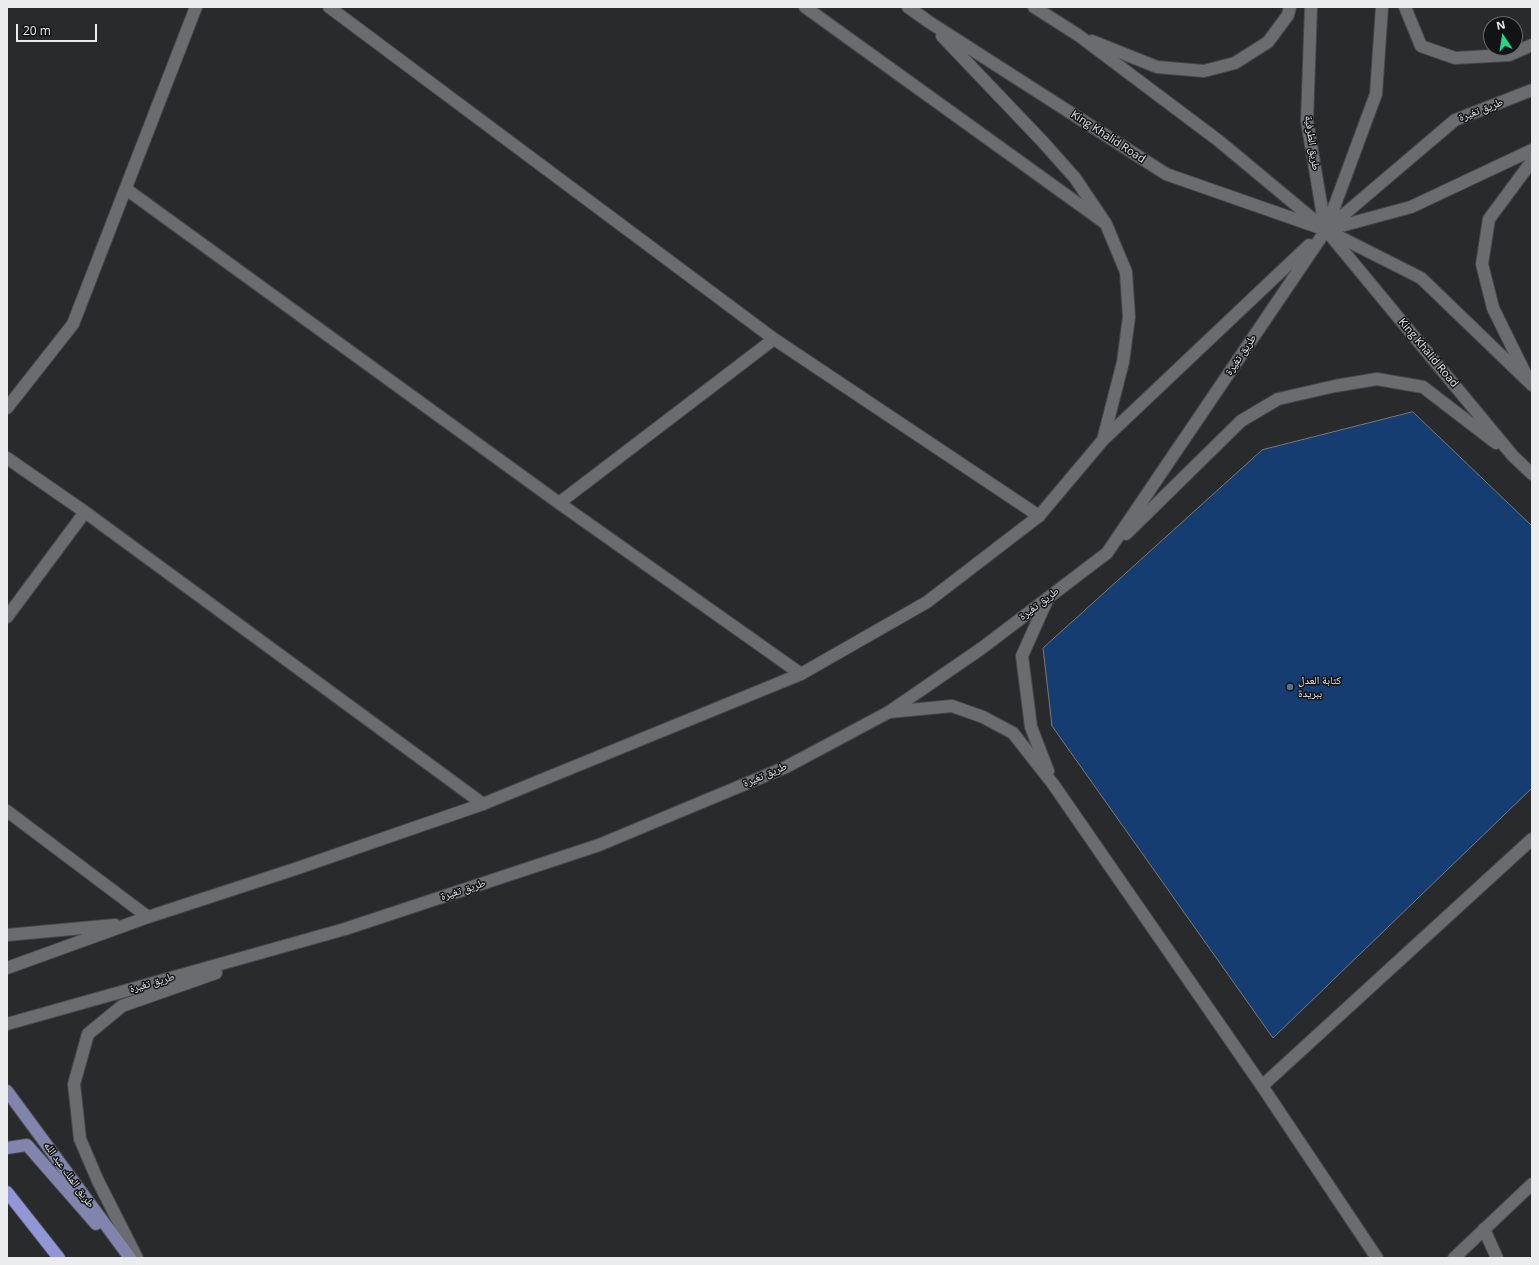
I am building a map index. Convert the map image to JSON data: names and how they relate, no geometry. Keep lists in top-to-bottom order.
{
  "streets": {
    "main road": [
      "طريق تغيرة",
      "King Khalid Road",
      "طريق الطرفية",
      "طريق الملك عبد الله"
    ]
  },
  "crossings": [
    ["طريق تغيرة", "King Khalid Road"],
    ["طريق تغيرة", "طريق الطرفية"],
    ["King Khalid Road", "طريق الطرفية"]
  ],
  "places": ["كتابة العدل ببريدة"],
  "scale_bar": "20 m",
  "north": "top"
}
